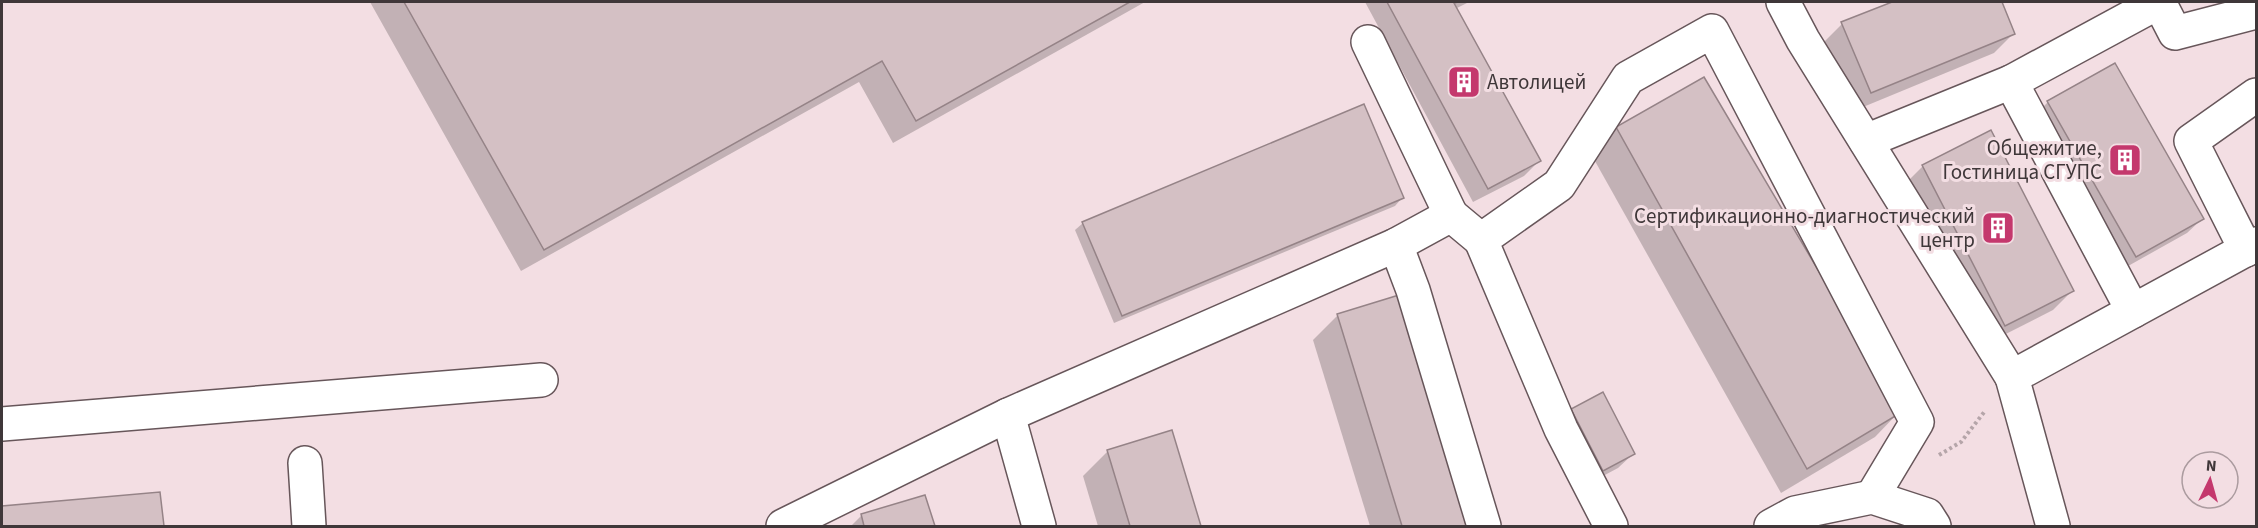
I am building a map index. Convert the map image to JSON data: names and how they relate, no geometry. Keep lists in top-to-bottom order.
{
  "places": {
    "building": ["Автолицей", "Общежитие, Гостиница СГУПС", "Сертификационно-диагностический центр"]
  },
  "north": "top"
}
